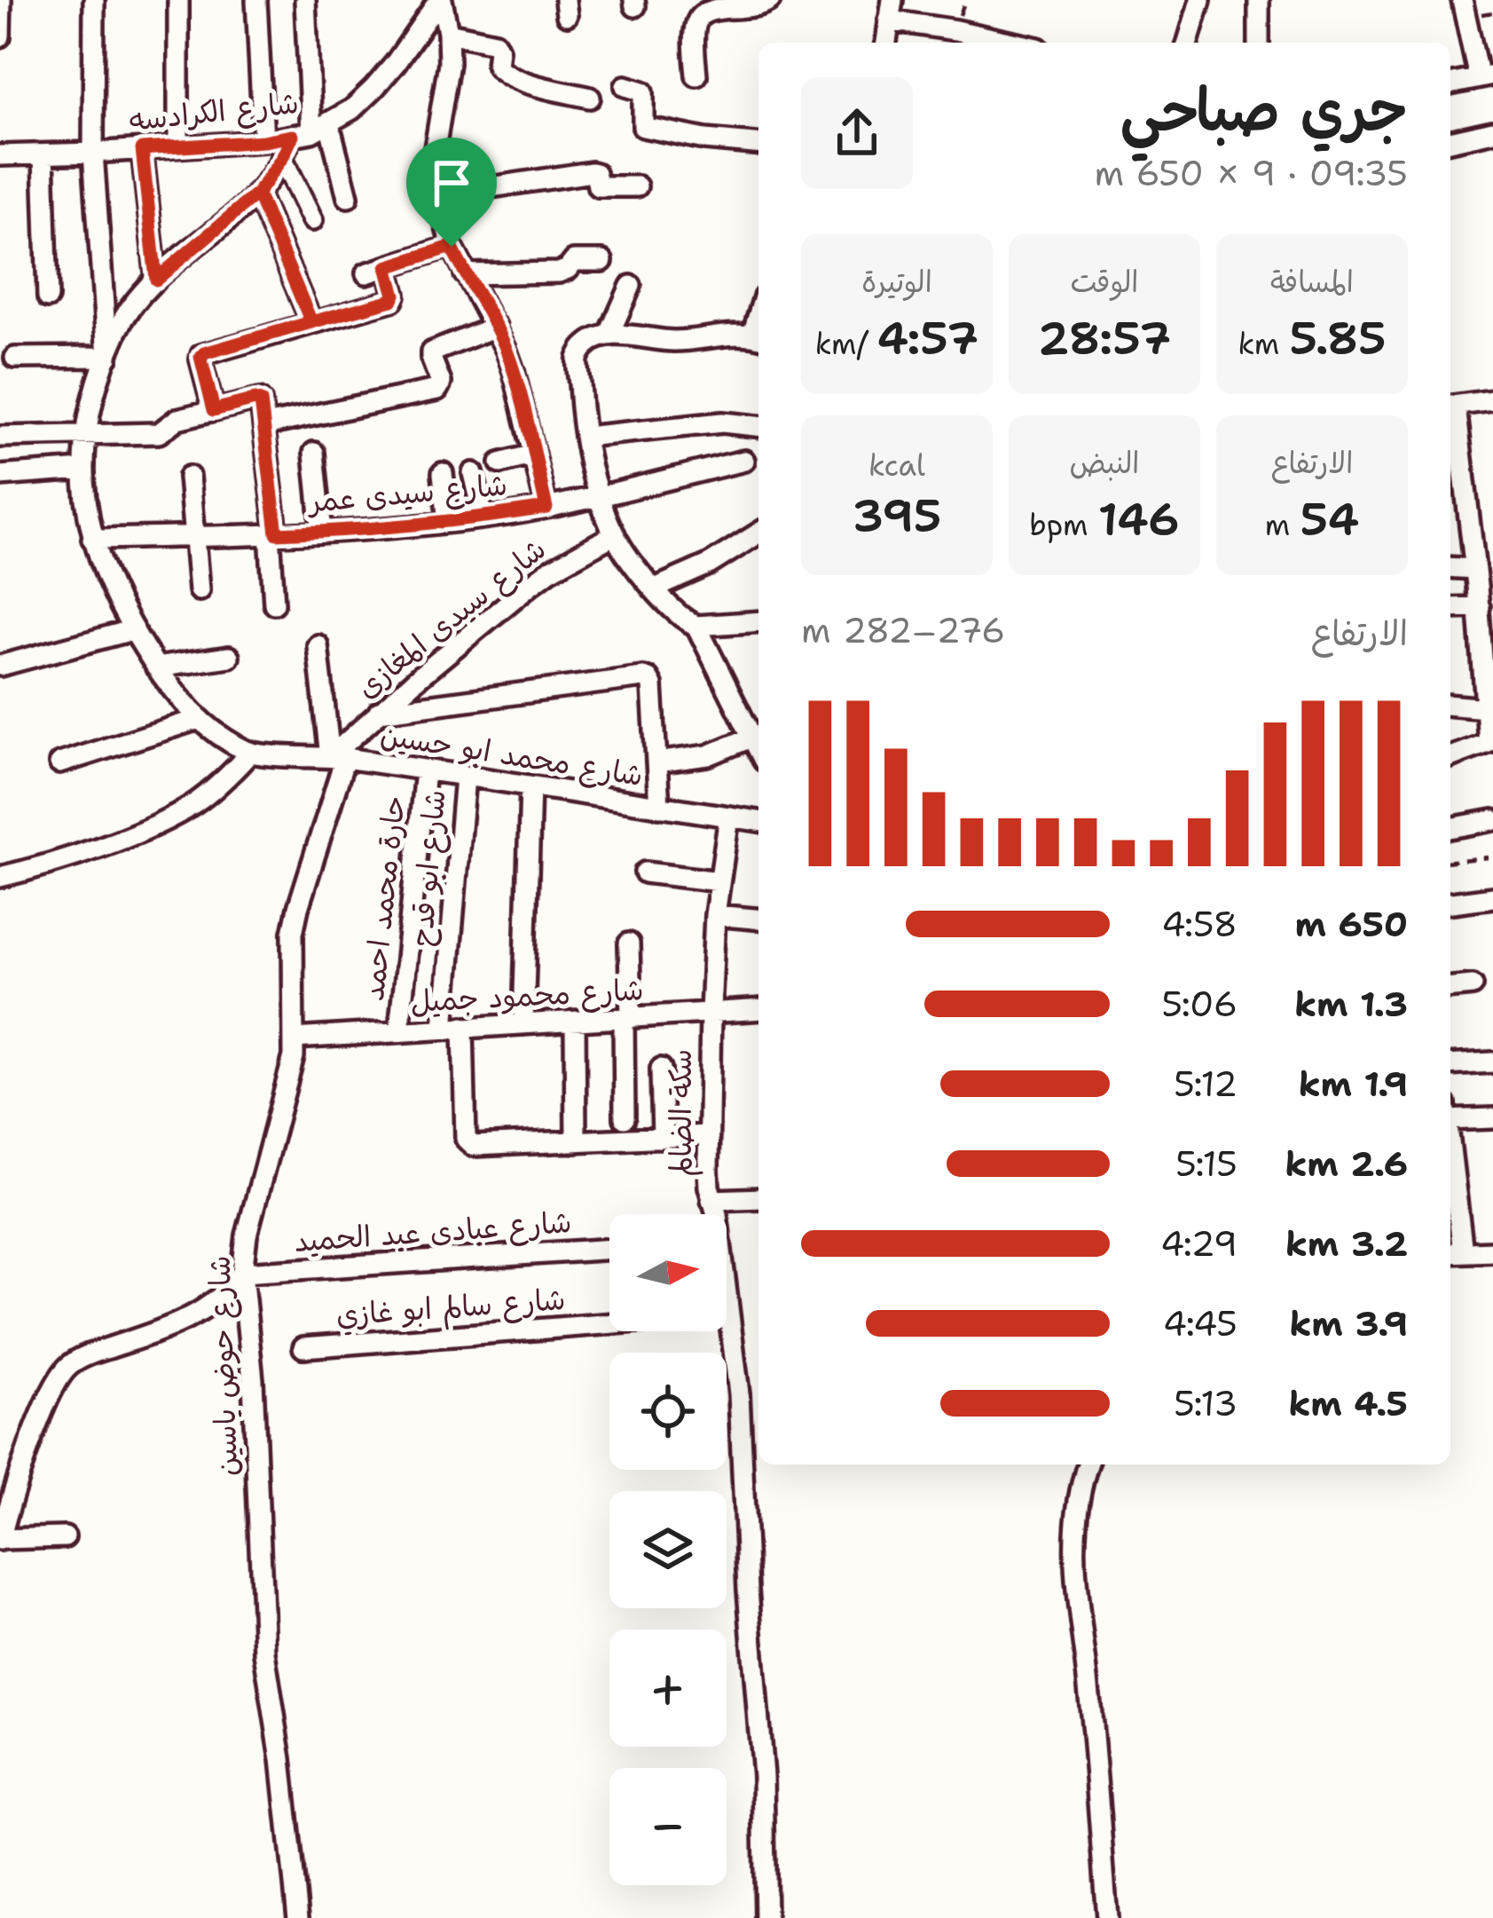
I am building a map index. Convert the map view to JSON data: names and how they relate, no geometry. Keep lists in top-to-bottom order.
{
  "streets": {
    "street": [
      "شارع الكرادسه",
      "شارع سيدى عمر",
      "شارع سيدى المغازى",
      "شارع محمد ابو حسين",
      "شارع ابو قدح",
      "حارة محمد احمد",
      "شارع محمود جميل",
      "سكة الضالم",
      "شارع عبادى عبد الحميد",
      "شارع سالم ابو غازي",
      "شارع حوض ياسين"
    ]
  },
  "crossings": [
    ["شارع سيدى المغازى", "شارع محمد ابو حسين"],
    ["شارع سيدى المغازى", "شارع حوض ياسين"],
    ["شارع محمد ابو حسين", "شارع ابو قدح"],
    ["شارع محمد ابو حسين", "حارة محمد احمد"],
    ["شارع محمد ابو حسين", "سكة الضالم"],
    ["شارع محمد ابو حسين", "شارع حوض ياسين"],
    ["شارع ابو قدح", "شارع محمود جميل"],
    ["حارة محمد احمد", "شارع محمود جميل"],
    ["شارع محمود جميل", "سكة الضالم"],
    ["شارع محمود جميل", "شارع حوض ياسين"],
    ["سكة الضالم", "شارع سالم ابو غازي"],
    ["شارع عبادى عبد الحميد", "شارع حوض ياسين"]
  ],
  "north": "right",
  "page": {
    "heading": ["جري صباحي", "09:35 · 9 × 650 m"],
    "stats": [
      ["المسافة", "5.85 km"],
      ["الوقت", "28:57"],
      ["الوتيرة", "4:57 /km"],
      ["الارتفاع", "54 m"],
      ["النبض", "146 bpm"],
      ["kcal", "395"]
    ],
    "chart": ["الارتفاع", "276–282 m"],
    "list": [
      {
        "name": "650 m",
        "note": "4:58"
      },
      {
        "name": "1.3 km",
        "note": "5:06"
      },
      {
        "name": "1.9 km",
        "note": "5:12"
      },
      {
        "name": "2.6 km",
        "note": "5:15"
      },
      {
        "name": "3.2 km",
        "note": "4:29"
      },
      {
        "name": "3.9 km",
        "note": "4:45"
      },
      {
        "name": "4.5 km",
        "note": "5:13"
      }
    ],
    "map_buttons": ["+", "−"]
  }
}
